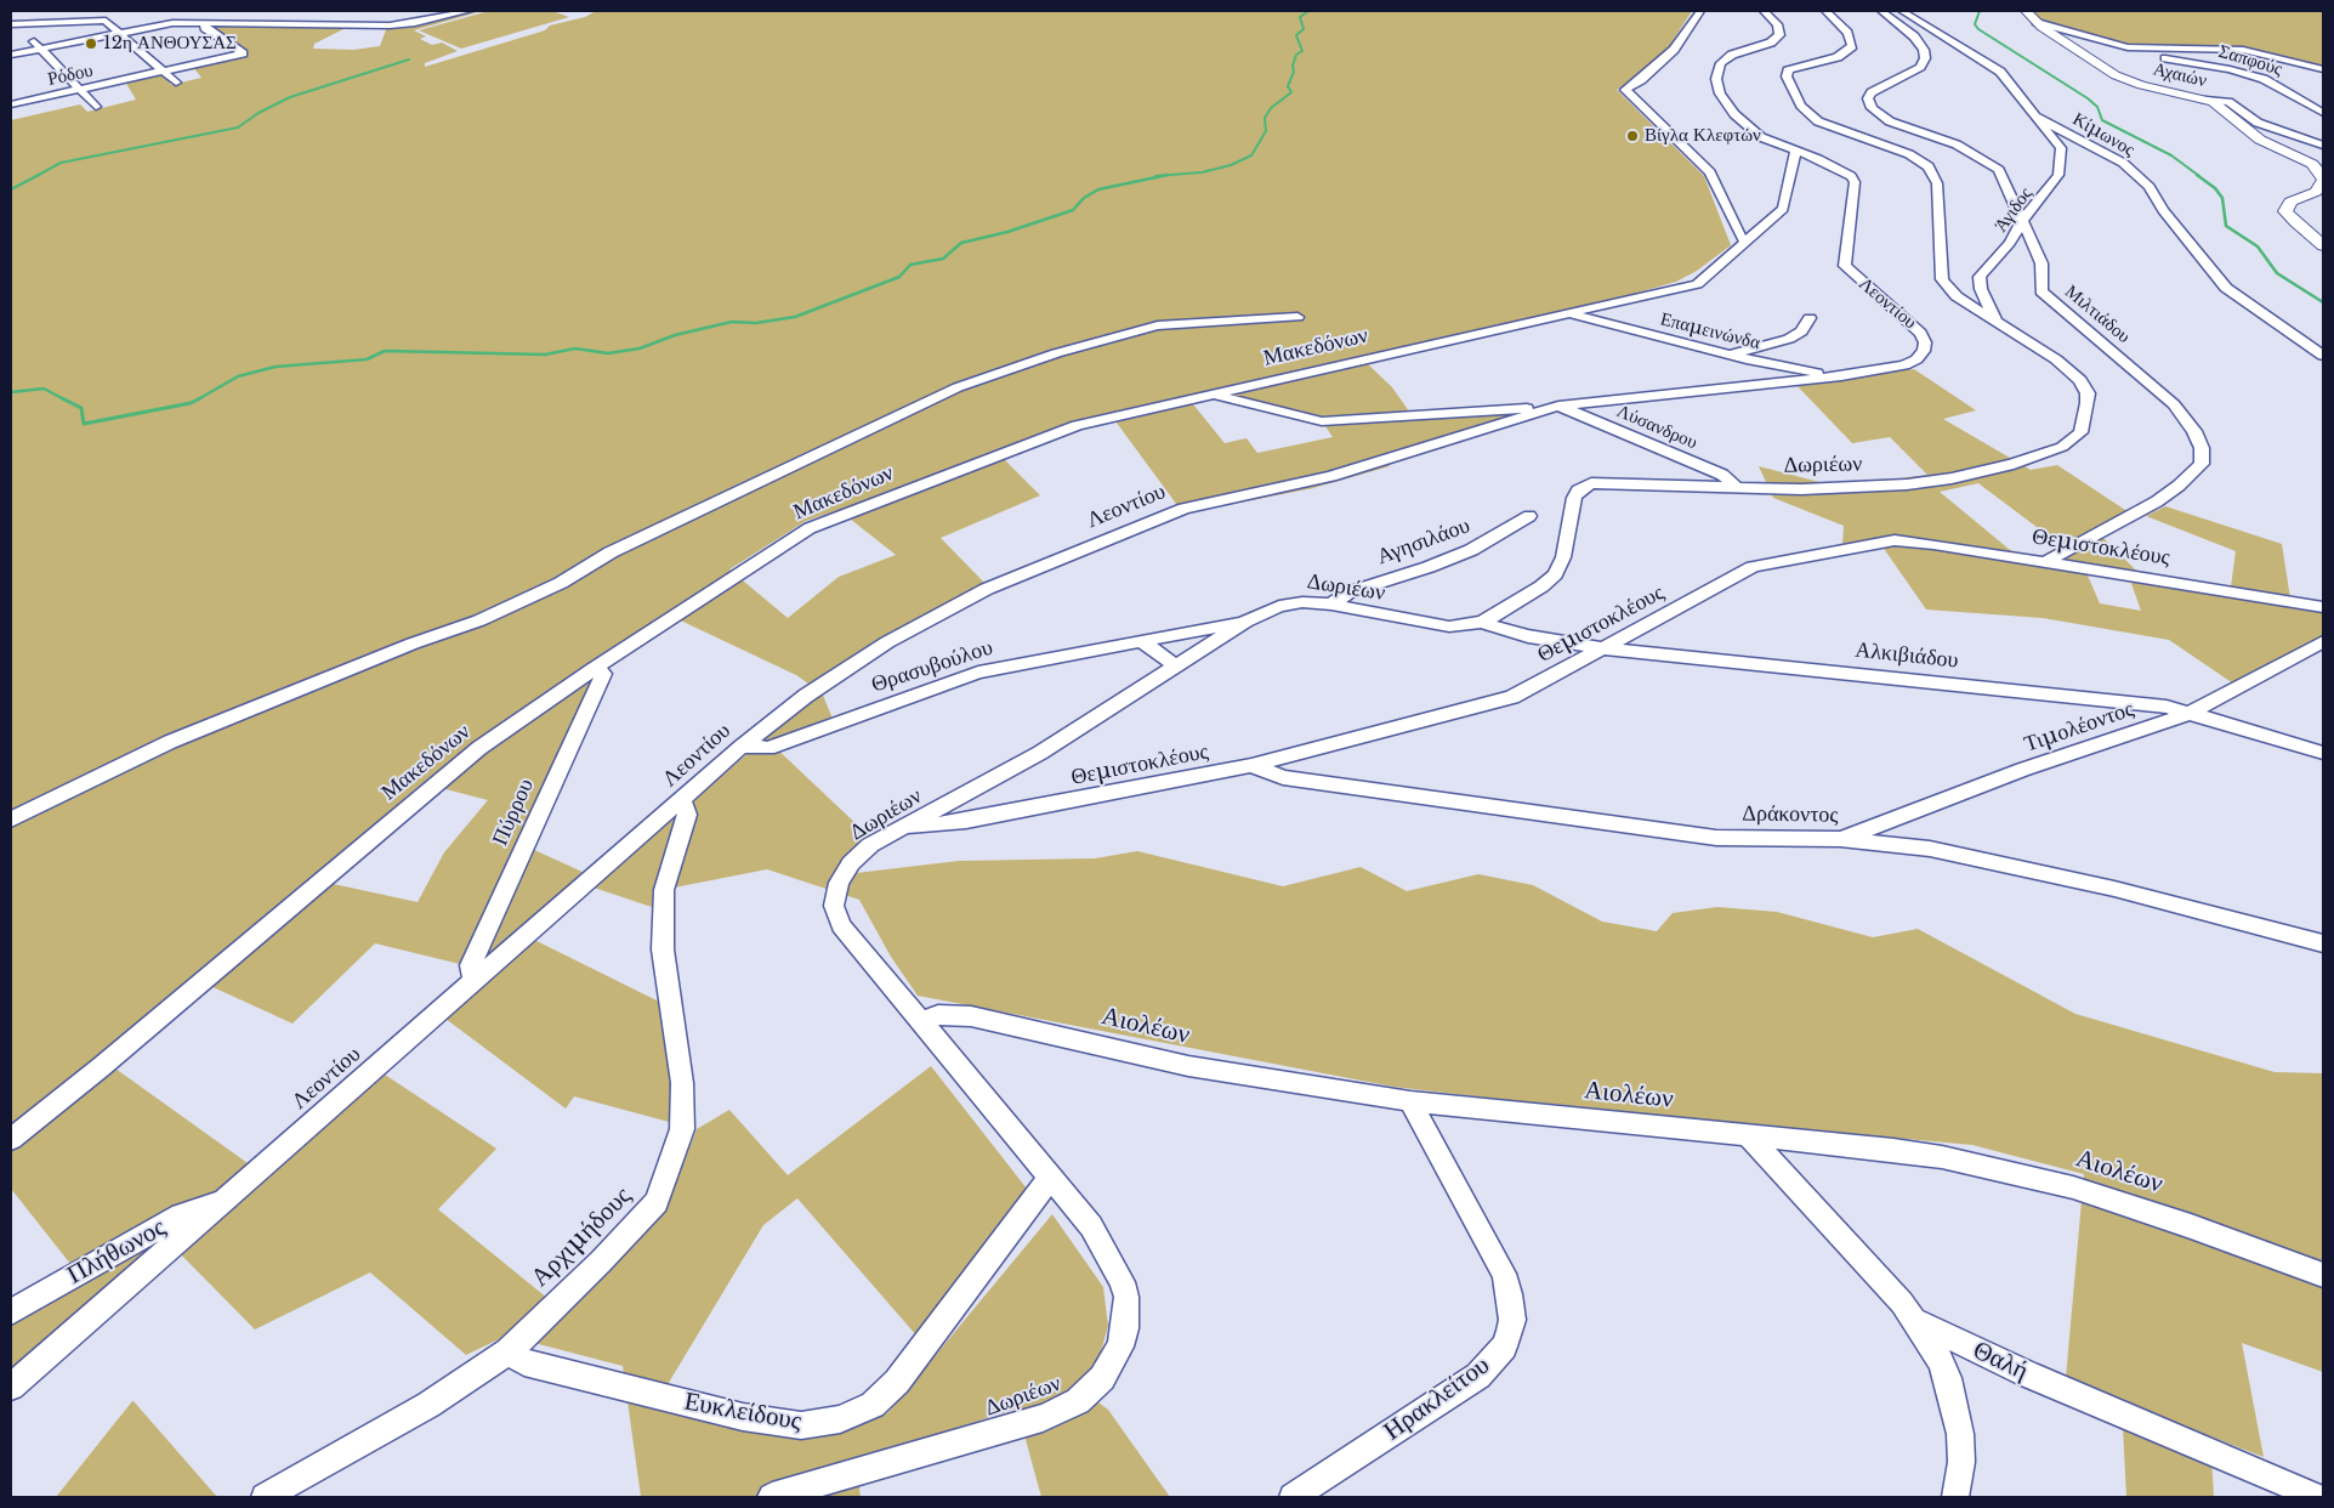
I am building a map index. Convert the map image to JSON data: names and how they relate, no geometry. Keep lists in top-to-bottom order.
{
  "streets": {
    "main road": ["Αχαιών"],
    "street": [
      "Σαπφούς",
      "Ρόδου",
      "Κίμωνος",
      "Άγιδος",
      "Λεοντίου",
      "Μιλτιάδου",
      "Επαμεινώνδα",
      "Μακεδόνων",
      "Λύσανδρου",
      "Δωριέων",
      "Αγησιλάου",
      "Θεμιστοκλέους",
      "Αλκιβιάδου",
      "Θρασυβούλου",
      "Τιμολέοντος",
      "Πύρρου",
      "Δράκοντος",
      "Αιολέων",
      "Αρχιμήδους",
      "Πλήθωνος",
      "Θαλή",
      "Ηρακλείτου",
      "Ευκλείδους"
    ]
  },
  "crossings": [
    ["Κίμωνος", "Άγιδος"],
    ["Άγιδος", "Μιλτιάδου"],
    ["Άγιδος", "Δωριέων"],
    ["Λεοντίου", "Επαμεινώνδα"],
    ["Λεοντίου", "Μακεδόνων"],
    ["Λεοντίου", "Λύσανδρου"],
    ["Λεοντίου", "Θρασυβούλου"],
    ["Λεοντίου", "Πύρρου"],
    ["Λεοντίου", "Αρχιμήδους"],
    ["Λεοντίου", "Πλήθωνος"],
    ["Μιλτιάδου", "Θεμιστοκλέους"],
    ["Επαμεινώνδα", "Μακεδόνων"],
    ["Μακεδόνων", "Πύρρου"],
    ["Λύσανδρου", "Δωριέων"],
    ["Δωριέων", "Αγησιλάου"],
    ["Δωριέων", "Θεμιστοκλέους"],
    ["Δωριέων", "Αλκιβιάδου"],
    ["Δωριέων", "Θρασυβούλου"],
    ["Δωριέων", "Αιολέων"],
    ["Δωριέων", "Ευκλείδους"],
    ["Θεμιστοκλέους", "Αλκιβιάδου"],
    ["Θεμιστοκλέους", "Δράκοντος"],
    ["Αλκιβιάδου", "Τιμολέοντος"],
    ["Τιμολέοντος", "Δράκοντος"],
    ["Αιολέων", "Θαλή"],
    ["Αιολέων", "Ηρακλείτου"],
    ["Αρχιμήδους", "Ευκλείδους"]
  ],
  "places": ["12η ΑΝΘΟΥΣΑΣ", "Βίγλα Κλεφτών"]
}
